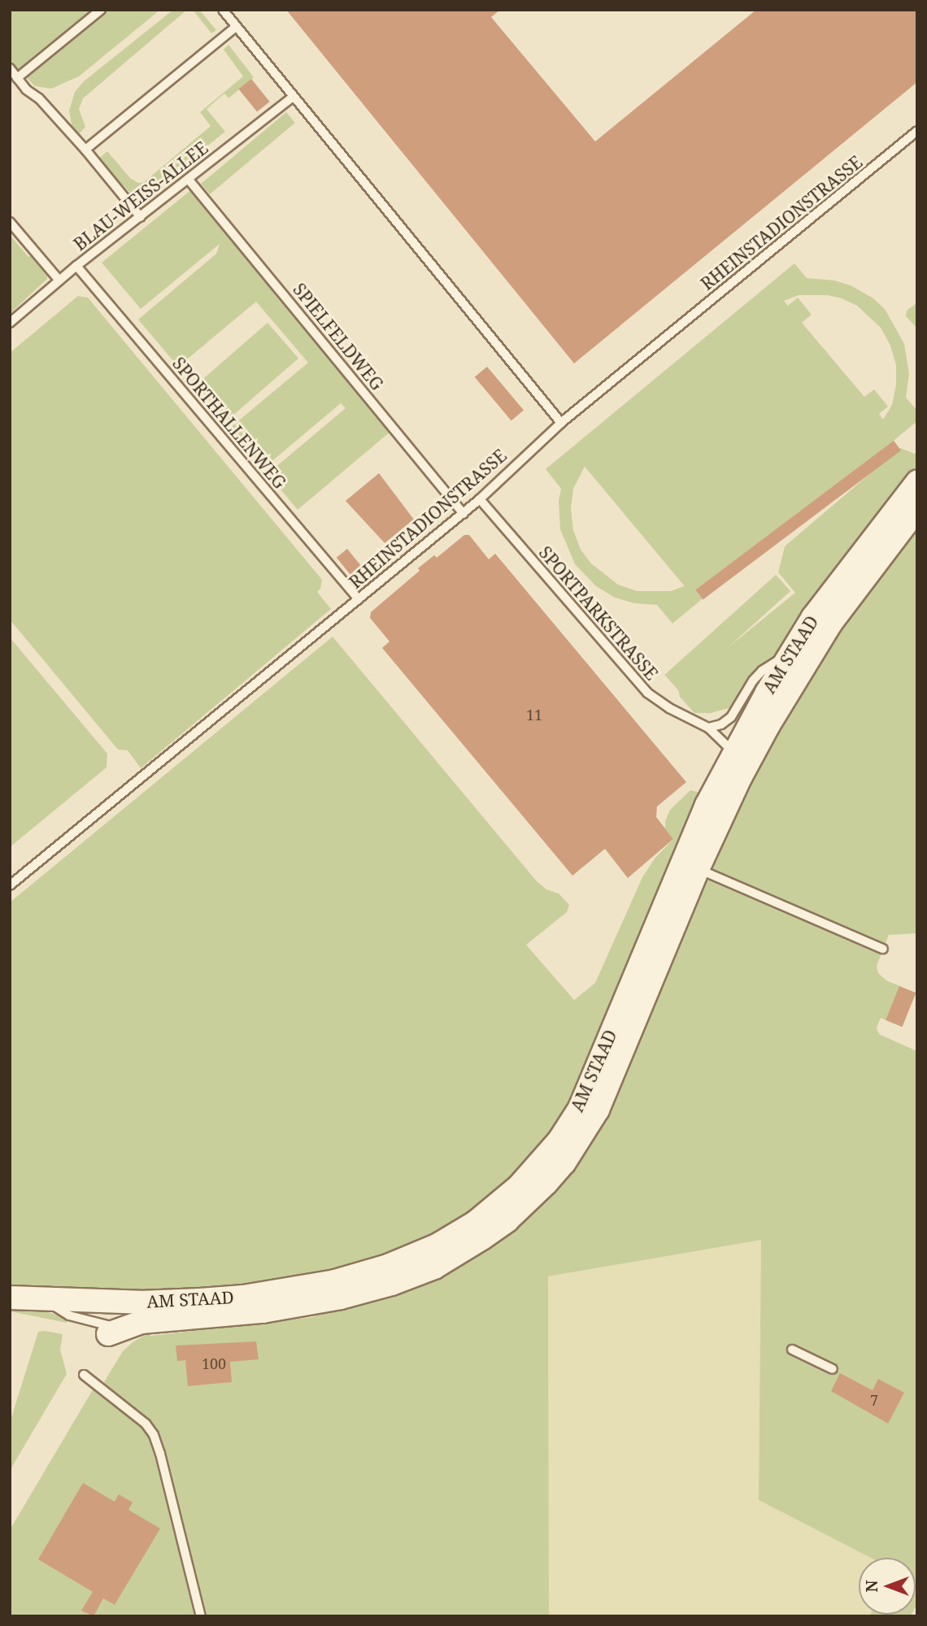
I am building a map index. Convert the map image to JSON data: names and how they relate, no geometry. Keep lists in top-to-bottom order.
{
  "streets": {
    "street": ["AM STAAD"],
    "lane": [
      "BLAU-WEISS-ALLEE",
      "RHEINSTADIONSTRASSE",
      "SPIELFELDWEG",
      "SPORTHALLENWEG",
      "SPORTPARKSTRASSE"
    ]
  },
  "crossings": [
    ["BLAU-WEISS-ALLEE", "SPIELFELDWEG"],
    ["BLAU-WEISS-ALLEE", "SPORTHALLENWEG"],
    ["RHEINSTADIONSTRASSE", "SPIELFELDWEG"],
    ["RHEINSTADIONSTRASSE", "SPORTHALLENWEG"],
    ["RHEINSTADIONSTRASSE", "SPORTPARKSTRASSE"],
    ["SPORTPARKSTRASSE", "AM STAAD"]
  ],
  "house_numbers": ["11", "100", "7"],
  "north": "left"
}
